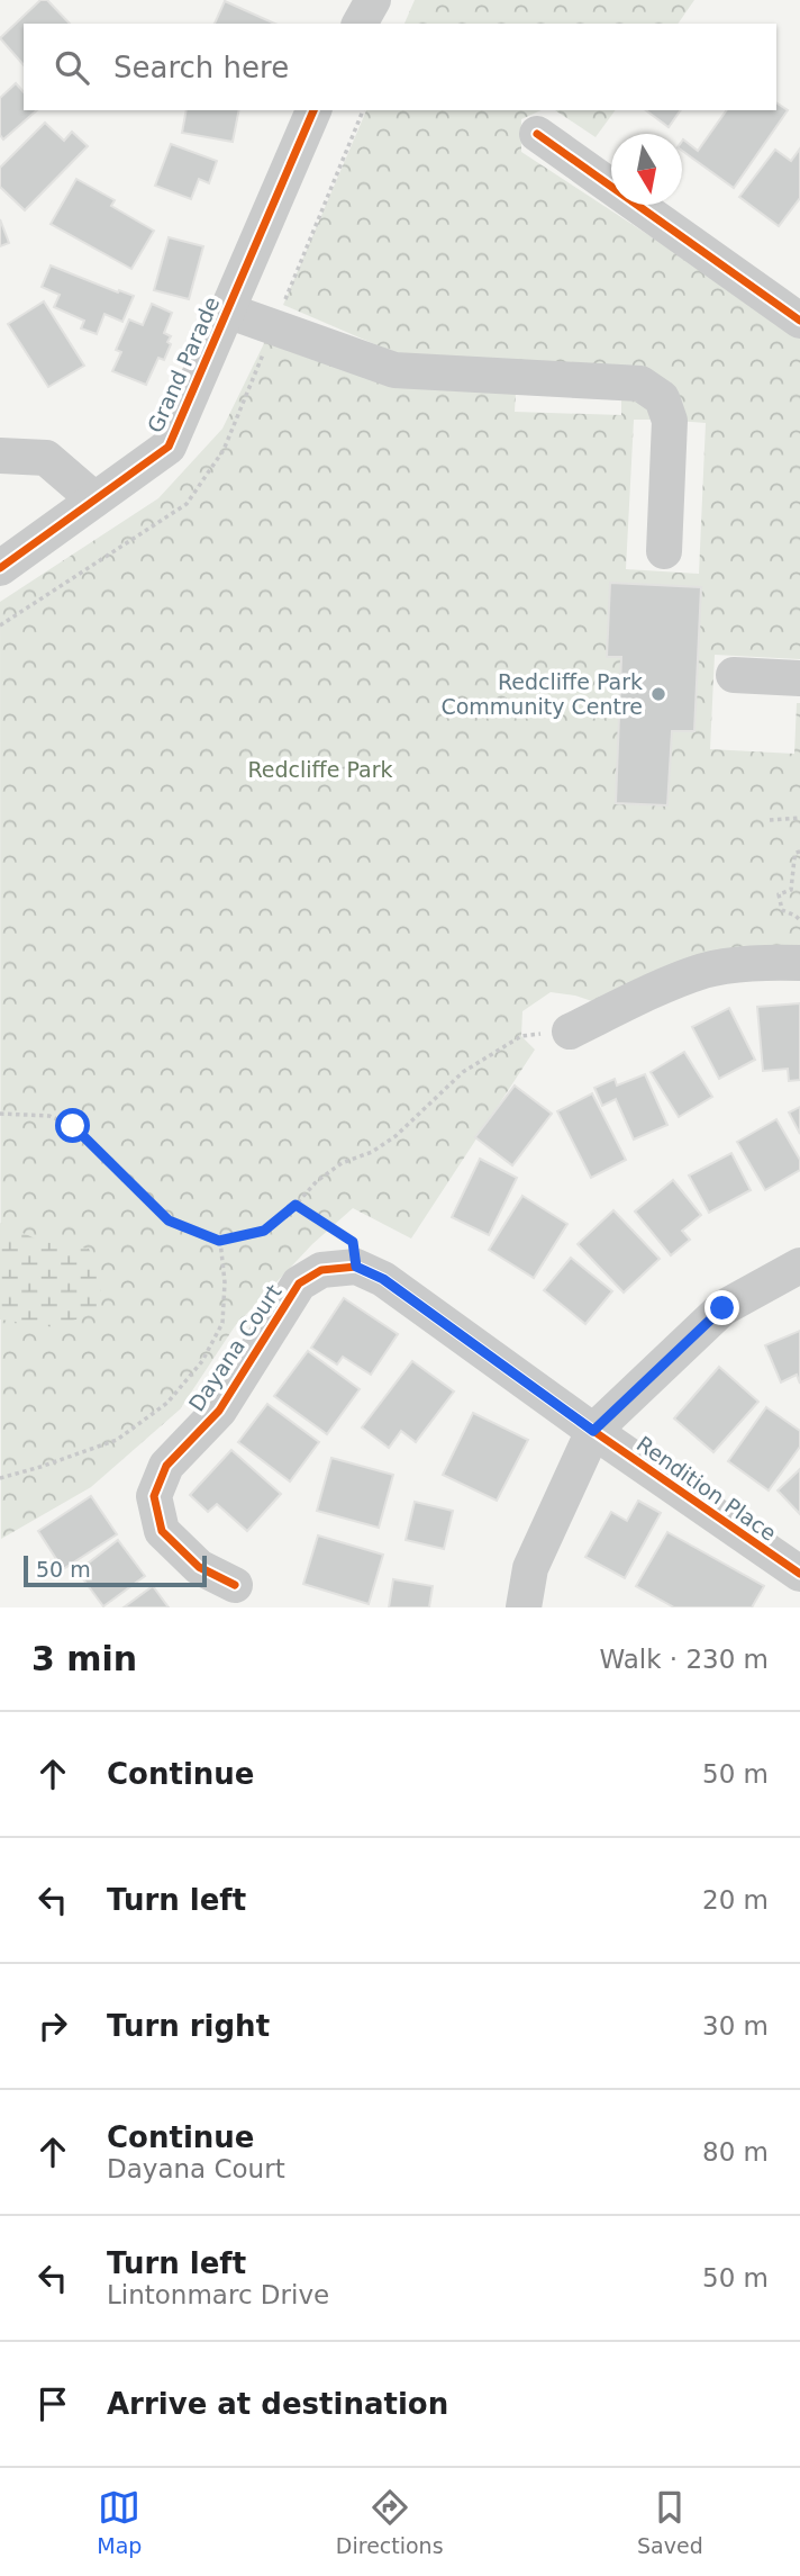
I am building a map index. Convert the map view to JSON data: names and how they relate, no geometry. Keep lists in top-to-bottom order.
{
  "streets": {
    "street": ["Grand Parade", "Dayana Court", "Rendition Place"]
  },
  "parks": ["Redcliffe Park"],
  "places": ["Redcliffe Park Community Centre"],
  "scale_bar": "50 m",
  "north": "bottom",
  "page": {
    "search": "Search here",
    "scale": "50 m",
    "heading": ["3 min", "Walk · 230 m"],
    "list": [
      ["Continue", "50 m"],
      ["Turn left", "20 m"],
      ["Turn right", "30 m"],
      ["Continue", "Dayana Court", "80 m"],
      ["Turn left", "Lintonmarc Drive", "50 m"],
      "Arrive at destination"
    ],
    "nav": ["Map", "Directions", "Saved"]
  }
}
